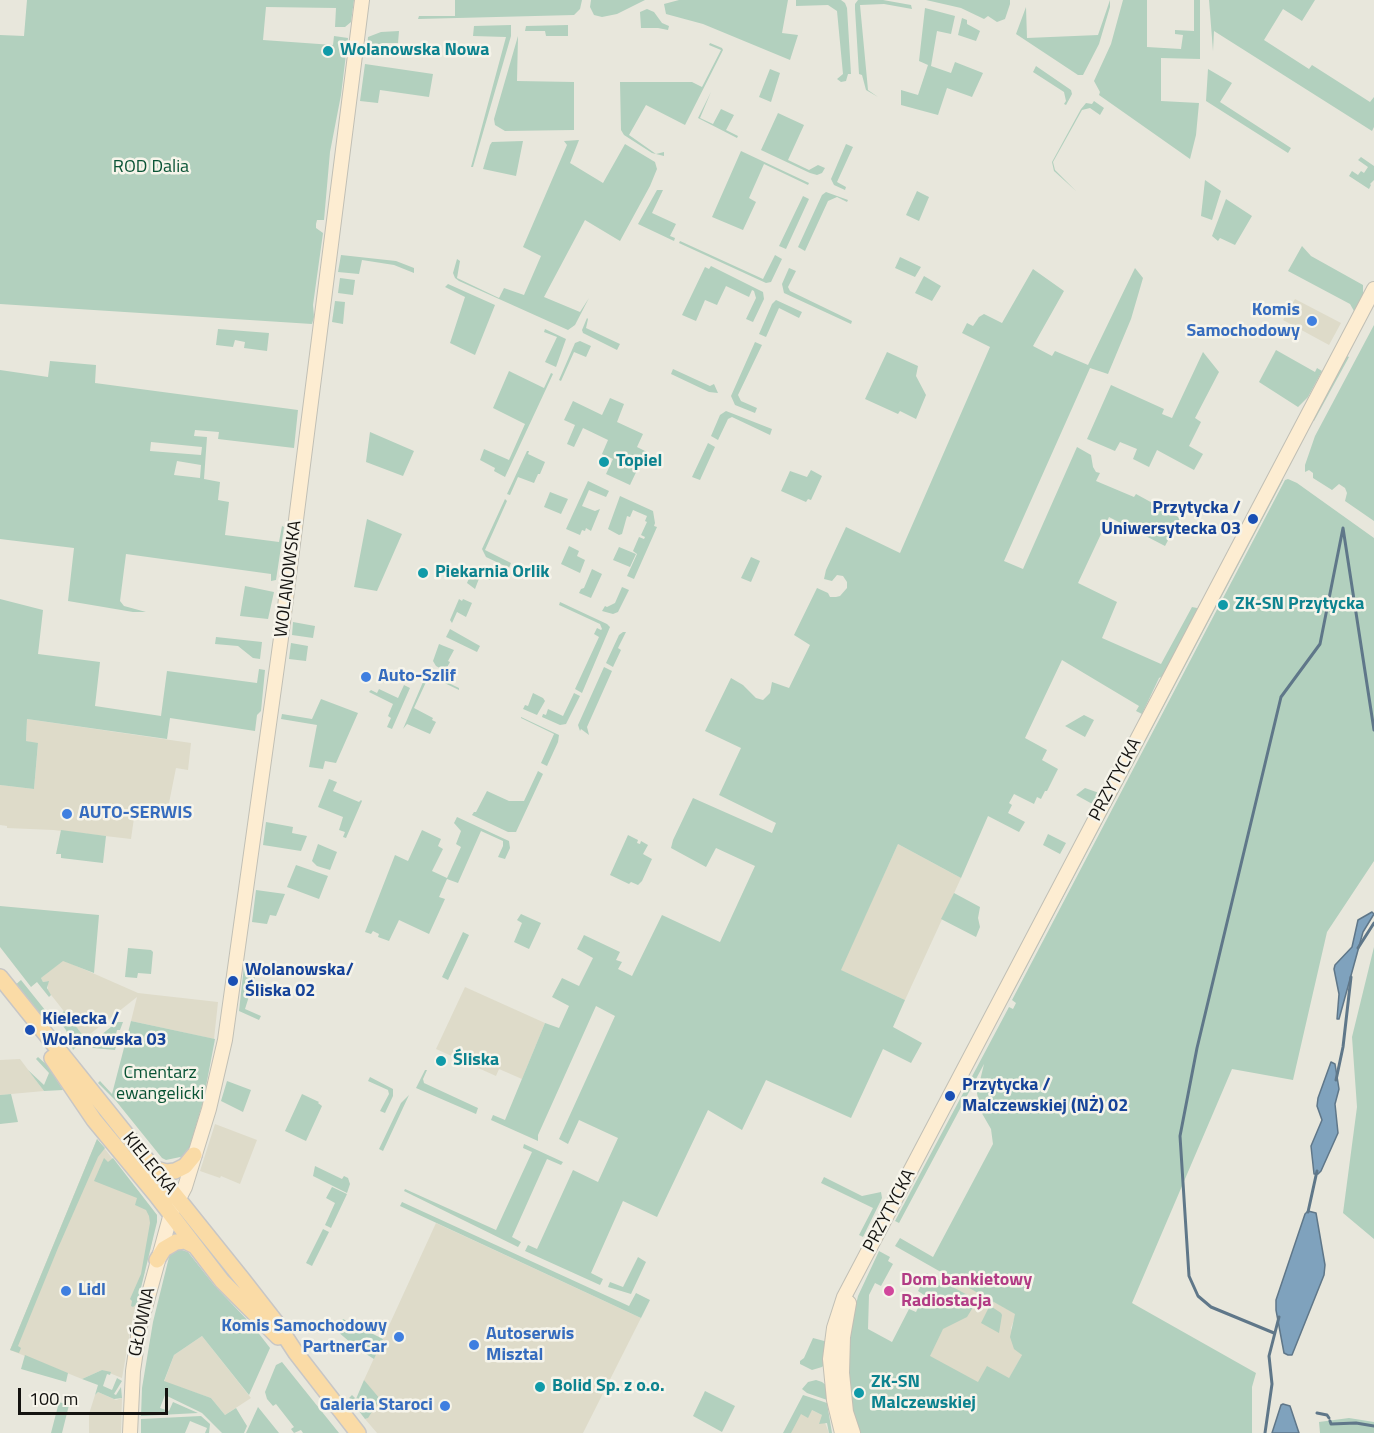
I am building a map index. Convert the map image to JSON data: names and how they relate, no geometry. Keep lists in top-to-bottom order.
{
  "streets": {
    "main road": ["KIELECKA"],
    "street": ["WOLANOWSKA", "PRZYTYCKA", "GŁÓWNA"]
  },
  "crossings": [
    ["WOLANOWSKA", "KIELECKA"],
    ["WOLANOWSKA", "GŁÓWNA"],
    ["KIELECKA", "GŁÓWNA"]
  ],
  "parks": ["ROD Dalia", "Cmentarz ewangelicki"],
  "places": [
    "Wolanowska Nowa",
    "Komis Samochodowy",
    "Topiel",
    "Przytycka / Uniwersytecka 03",
    "Piekarnia Orlik",
    "ZK-SN Przytycka",
    "Auto-Szlif",
    "AUTO-SERWIS",
    "Wolanowska/ Śliska 02",
    "Kielecka / Wolanowska 03",
    "Śliska",
    "Przytycka / Malczewskiej (NŻ) 02",
    "Lidl",
    "Dom bankietowy Radiostacja",
    "Komis Samochodowy PartnerCar",
    "Autoserwis Misztal",
    "Bolid Sp. z o.o.",
    "ZK-SN Malczewskiej",
    "Galeria Staroci"
  ],
  "scale_bar": "100 m"
}
